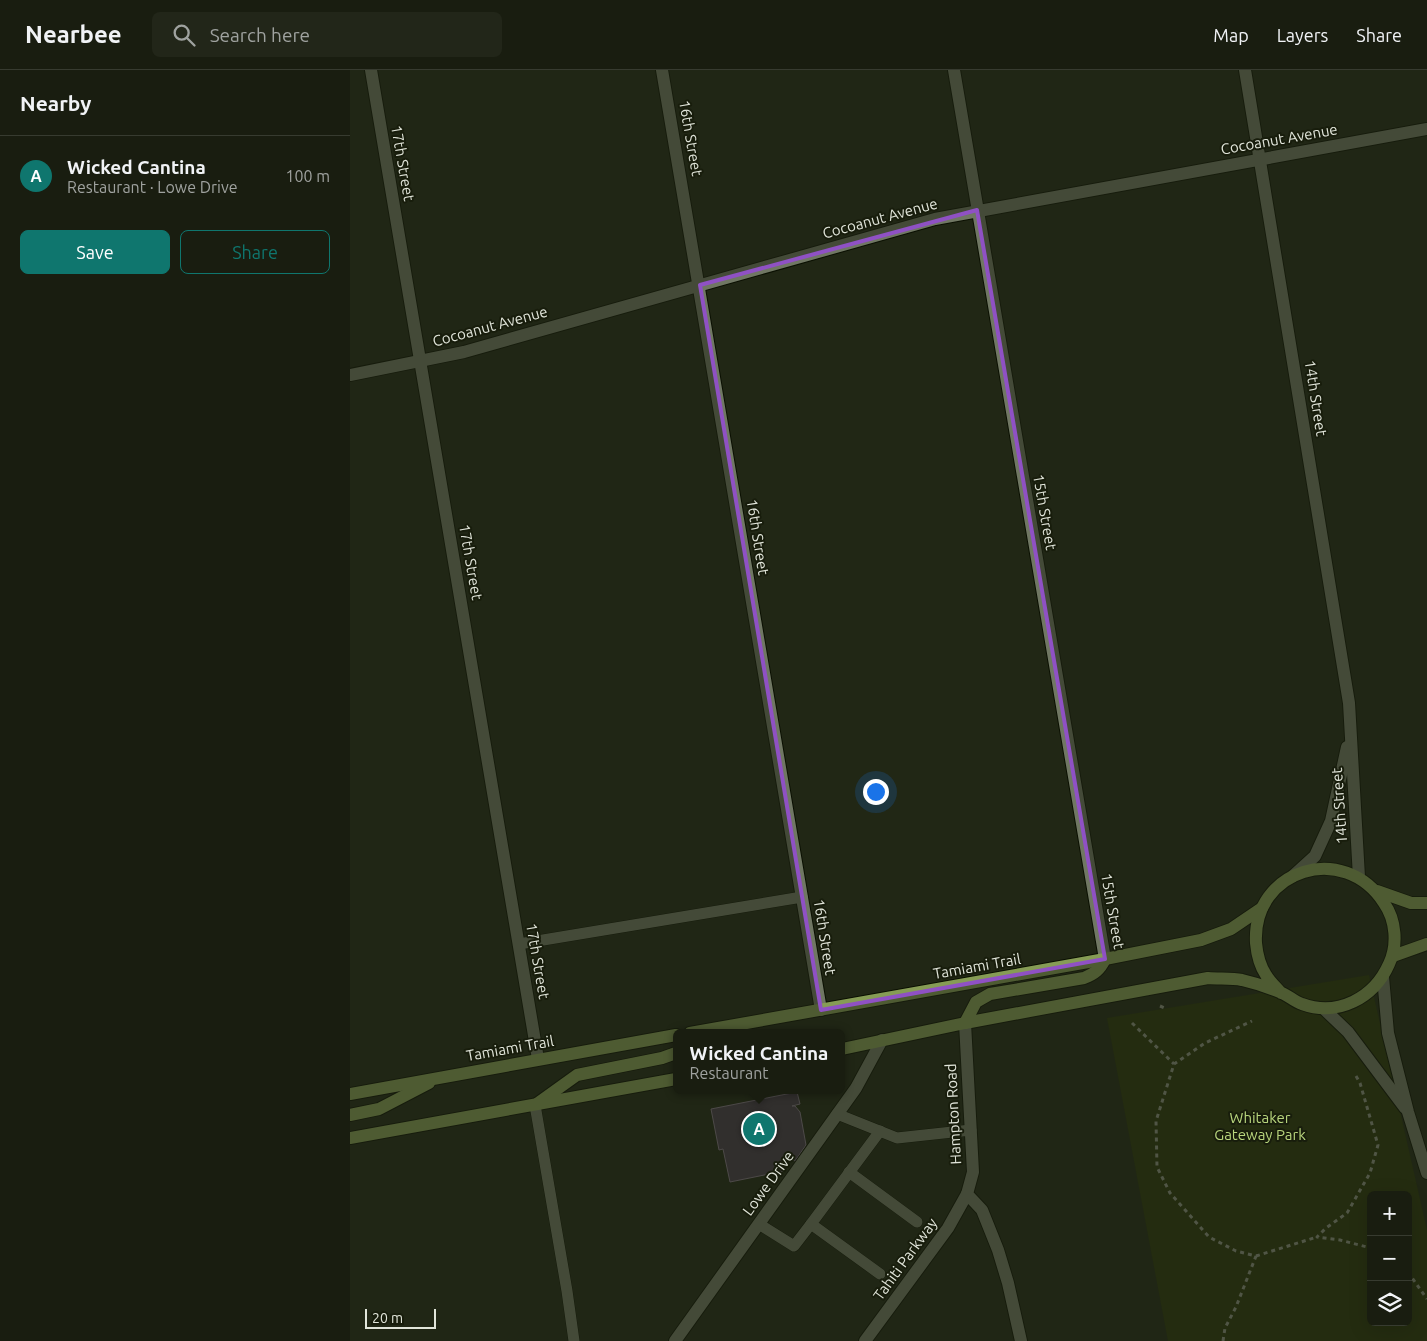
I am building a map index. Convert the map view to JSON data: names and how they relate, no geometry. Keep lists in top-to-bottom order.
{
  "streets": {
    "main road": ["Tamiami Trail"],
    "street": [
      "16th Street",
      "Cocoanut Avenue",
      "17th Street",
      "14th Street",
      "15th Street",
      "Hampton Road",
      "Lowe Drive",
      "Tahiti Parkway"
    ]
  },
  "crossings": [
    ["16th Street", "Cocoanut Avenue"],
    ["16th Street", "Tamiami Trail"],
    ["Cocoanut Avenue", "17th Street"],
    ["Cocoanut Avenue", "14th Street"],
    ["Cocoanut Avenue", "15th Street"],
    ["17th Street", "Tamiami Trail"],
    ["14th Street", "Tamiami Trail"],
    ["15th Street", "Tamiami Trail"],
    ["Tamiami Trail", "Hampton Road"],
    ["Tamiami Trail", "Lowe Drive"],
    ["Hampton Road", "Tahiti Parkway"]
  ],
  "parks": ["Whitaker Gateway Park"],
  "scale_bar": "20 m",
  "page": {
    "header": "Nearbee",
    "search": "Search here",
    "nav": ["Map", "Layers", "Share"],
    "heading": "Nearby",
    "list": [
      {
        "mark": "A",
        "name": "Wicked Cantina",
        "note": "Restaurant · Lowe Drive",
        "value": "100 m"
      }
    ],
    "buttons": ["Save", "Share"],
    "popup": ["Wicked Cantina", "Restaurant"],
    "pins": "A",
    "map_buttons": ["+", "−"],
    "scale": "20 m"
  }
}
